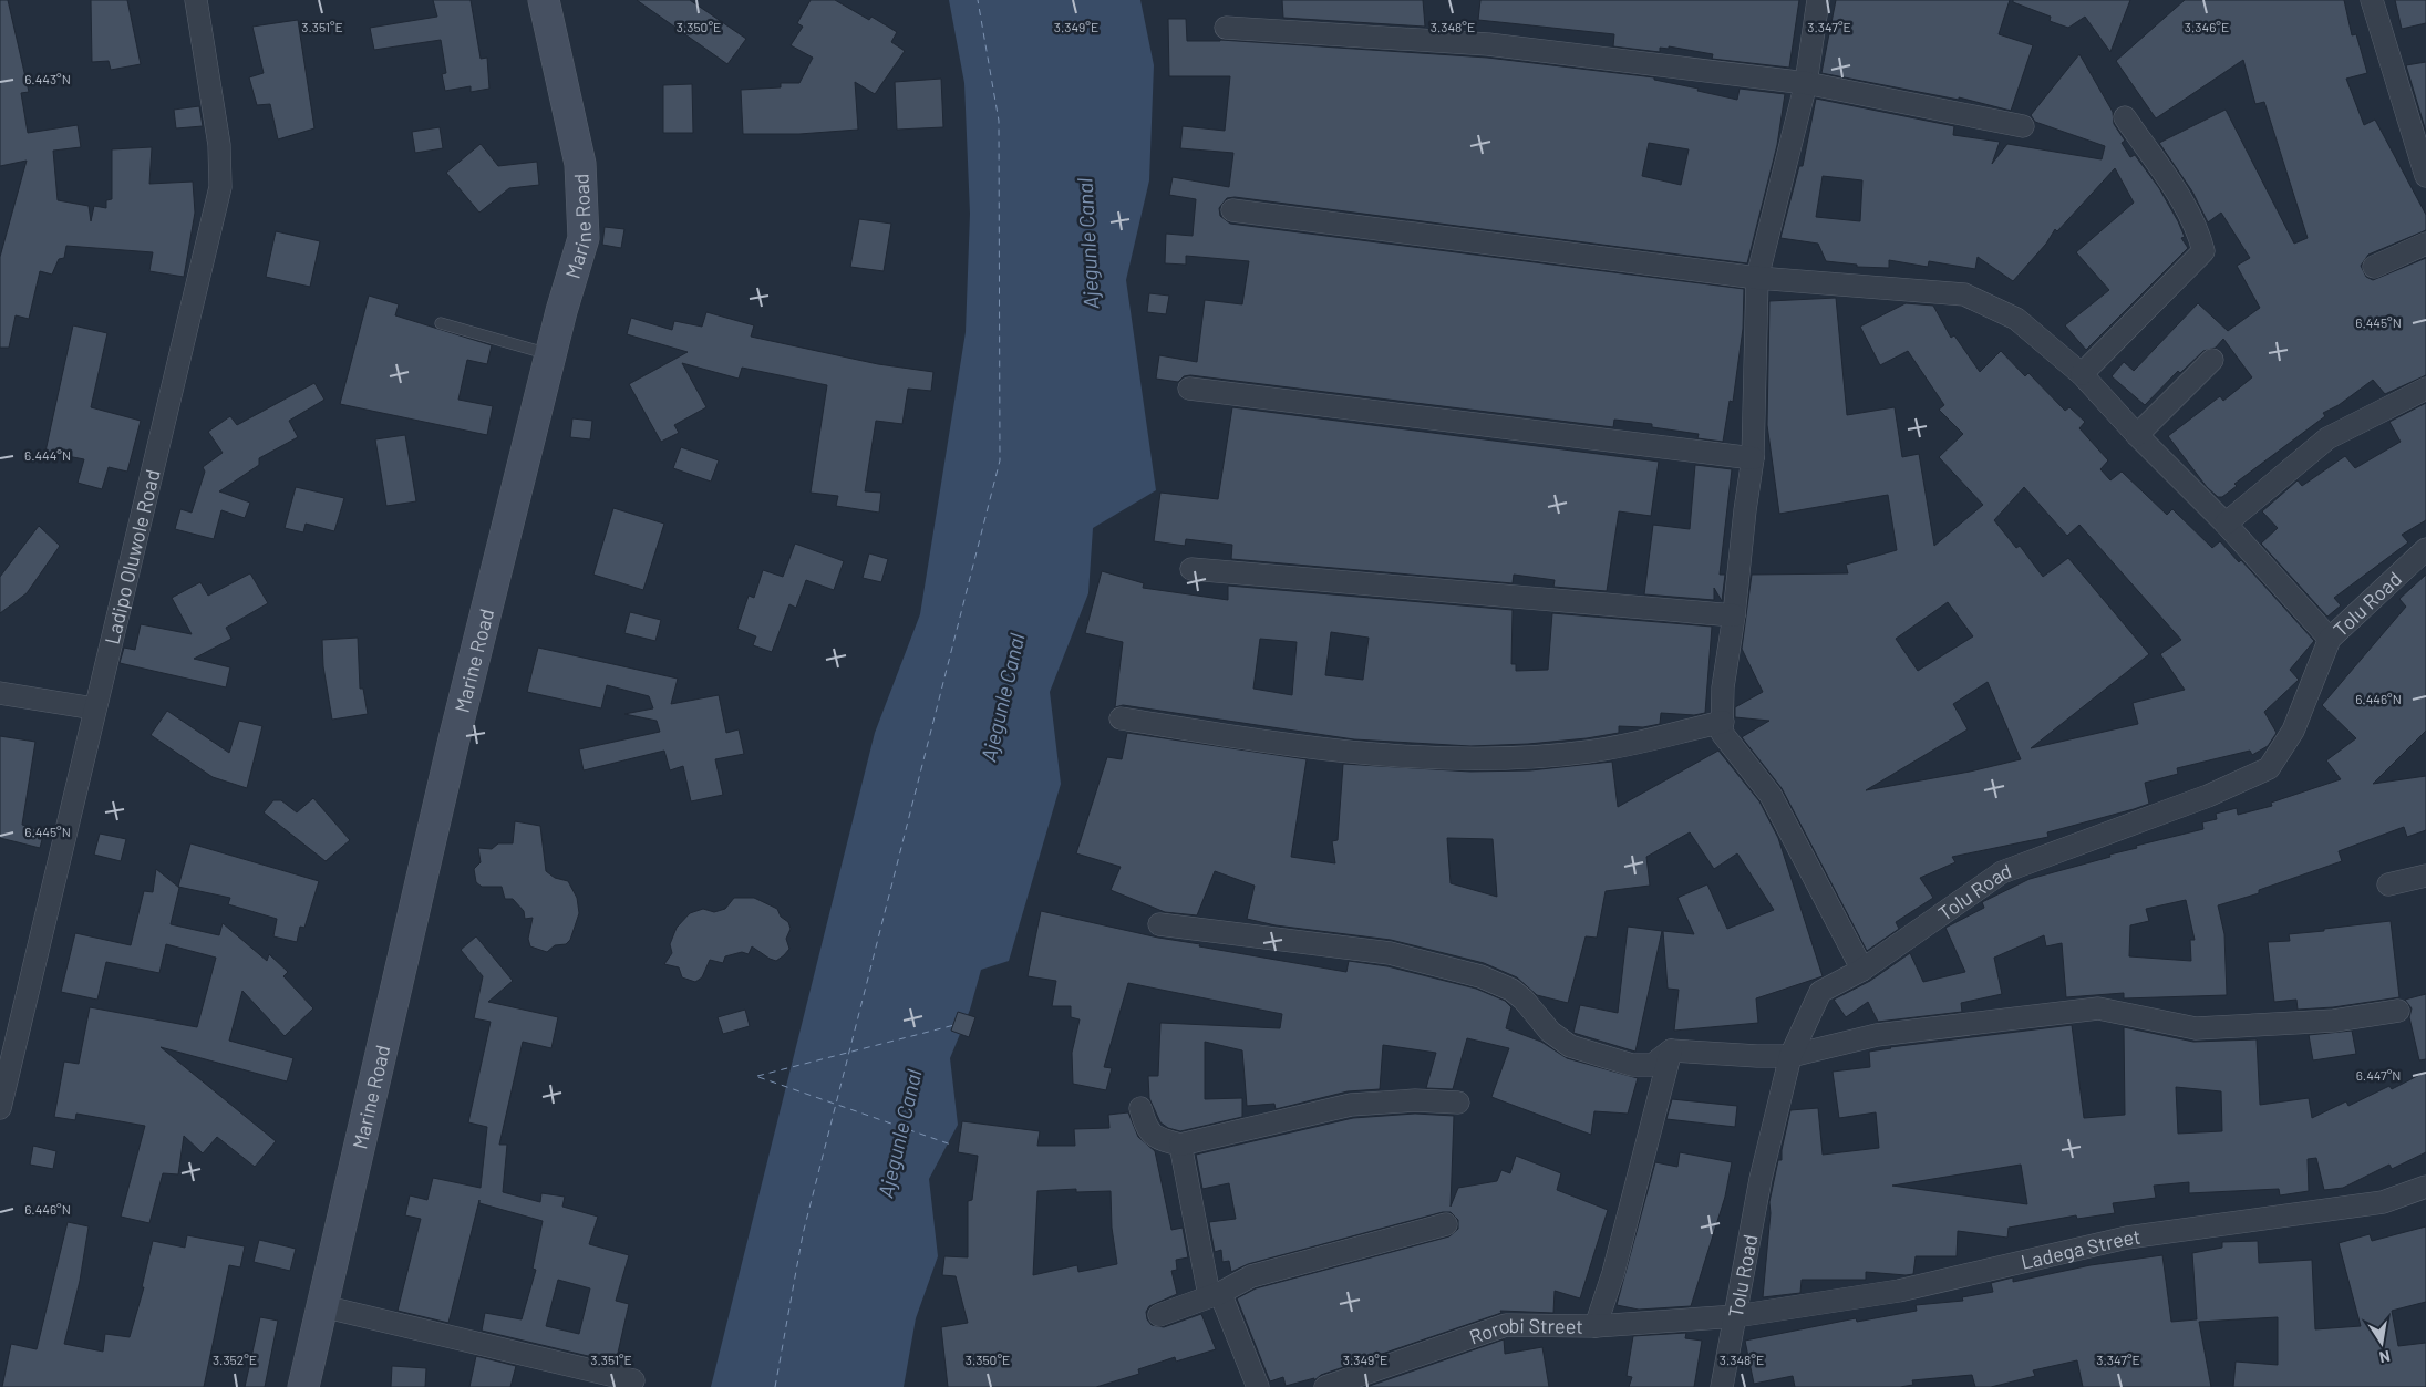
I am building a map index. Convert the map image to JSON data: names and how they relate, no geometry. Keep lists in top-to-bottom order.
{
  "streets": {
    "street": [
      "Marine Road",
      "Ladipo Oluwole Road",
      "Tolu Road",
      "Ladega Street",
      "Rorobi Street"
    ]
  },
  "crossings": [
    ["Tolu Road", "Ladega Street"],
    ["Tolu Road", "Rorobi Street"],
    ["Ladega Street", "Rorobi Street"]
  ],
  "water": ["Ajegunle Canal"],
  "north": "bottom",
  "coordinates": [
    "3.351°E",
    "3.350°E",
    "3.349°E",
    "3.348°E",
    "3.347°E",
    "3.346°E",
    "6.443°N",
    "6.445°N",
    "6.444°N",
    "6.446°N",
    "6.447°N",
    "3.352°E"
  ]
}
